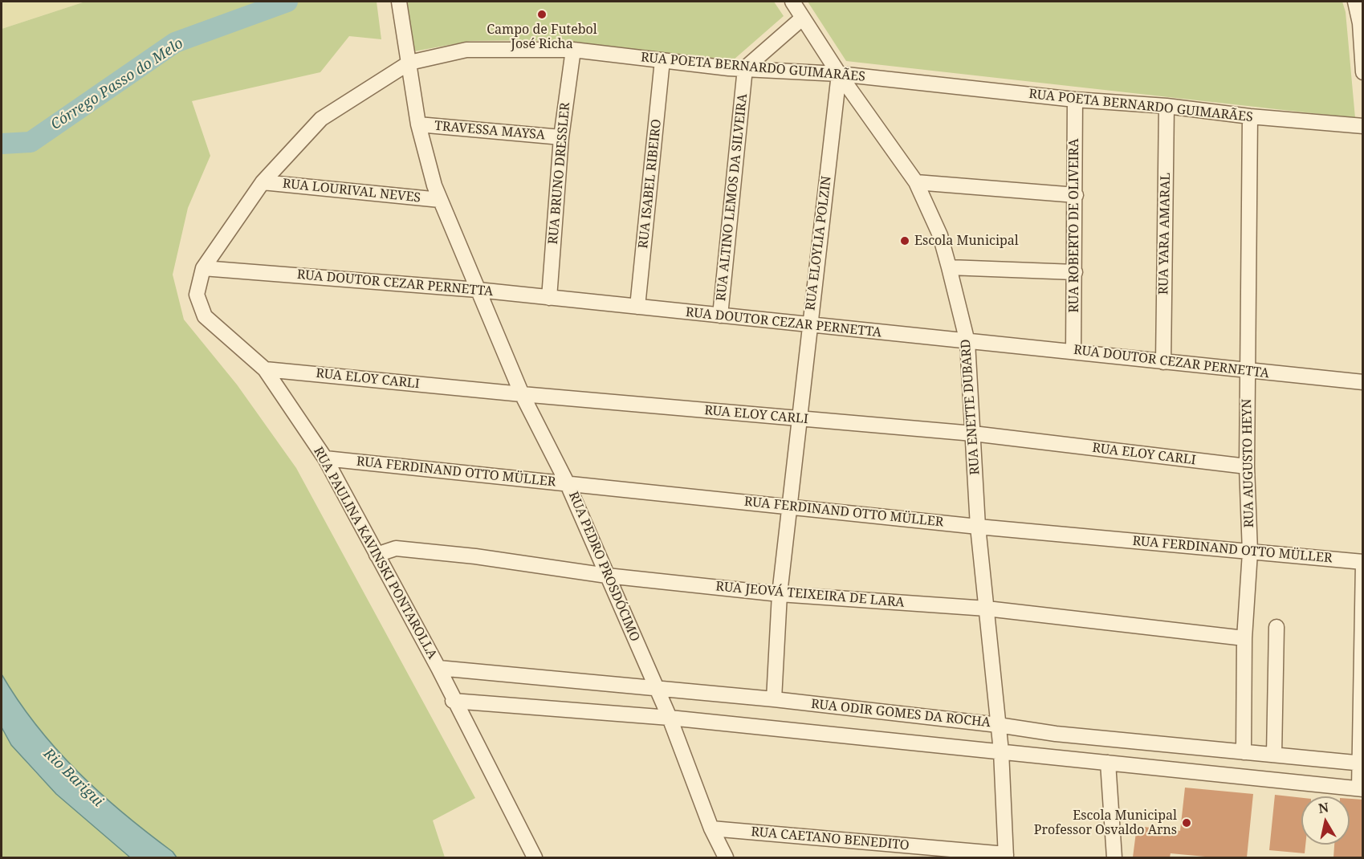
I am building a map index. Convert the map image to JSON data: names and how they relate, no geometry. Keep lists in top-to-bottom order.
{
  "streets": {
    "street": [
      "RUA POETA BERNARDO GUIMARÃES",
      "TRAVESSA MAYSA",
      "RUA BRUNO DRESSLER",
      "RUA ISABEL RIBEIRO",
      "RUA LOURIVAL NEVES",
      "RUA ALTINO LEMOS DA SILVEIRA",
      "RUA ROBERTO DE OLIVEIRA",
      "RUA YARA AMARAL",
      "RUA ELOYLIA POLZIN",
      "RUA DOUTOR CEZAR PERNETTA",
      "RUA ELOY CARLI",
      "RUA ENETTE DUBARD",
      "RUA AUGUSTO HEYN",
      "RUA FERDINAND OTTO MÜLLER",
      "RUA PAULINA KAVINSKI PONTAROLLA",
      "RUA PEDRO PROSDÓCIMO",
      "RUA JEOVÁ TEIXEIRA DE LARA",
      "RUA ODIR GOMES DA ROCHA",
      "RUA CAETANO BENEDITO"
    ]
  },
  "crossings": [
    ["RUA POETA BERNARDO GUIMARÃES", "RUA BRUNO DRESSLER"],
    ["RUA POETA BERNARDO GUIMARÃES", "RUA ISABEL RIBEIRO"],
    ["RUA POETA BERNARDO GUIMARÃES", "RUA LOURIVAL NEVES"],
    ["RUA POETA BERNARDO GUIMARÃES", "RUA ALTINO LEMOS DA SILVEIRA"],
    ["RUA POETA BERNARDO GUIMARÃES", "RUA ROBERTO DE OLIVEIRA"],
    ["RUA POETA BERNARDO GUIMARÃES", "RUA YARA AMARAL"],
    ["RUA POETA BERNARDO GUIMARÃES", "RUA ELOYLIA POLZIN"],
    ["RUA POETA BERNARDO GUIMARÃES", "RUA DOUTOR CEZAR PERNETTA"],
    ["RUA POETA BERNARDO GUIMARÃES", "RUA ENETTE DUBARD"],
    ["RUA POETA BERNARDO GUIMARÃES", "RUA AUGUSTO HEYN"],
    ["RUA POETA BERNARDO GUIMARÃES", "RUA PAULINA KAVINSKI PONTAROLLA"],
    ["RUA POETA BERNARDO GUIMARÃES", "RUA PEDRO PROSDÓCIMO"],
    ["TRAVESSA MAYSA", "RUA BRUNO DRESSLER"],
    ["TRAVESSA MAYSA", "RUA PEDRO PROSDÓCIMO"],
    ["RUA BRUNO DRESSLER", "RUA DOUTOR CEZAR PERNETTA"],
    ["RUA ISABEL RIBEIRO", "RUA DOUTOR CEZAR PERNETTA"],
    ["RUA LOURIVAL NEVES", "RUA PEDRO PROSDÓCIMO"],
    ["RUA ALTINO LEMOS DA SILVEIRA", "RUA DOUTOR CEZAR PERNETTA"],
    ["RUA ROBERTO DE OLIVEIRA", "RUA DOUTOR CEZAR PERNETTA"],
    ["RUA YARA AMARAL", "RUA DOUTOR CEZAR PERNETTA"],
    ["RUA ELOYLIA POLZIN", "RUA DOUTOR CEZAR PERNETTA"],
    ["RUA ELOYLIA POLZIN", "RUA ELOY CARLI"],
    ["RUA ELOYLIA POLZIN", "RUA ENETTE DUBARD"],
    ["RUA ELOYLIA POLZIN", "RUA FERDINAND OTTO MÜLLER"],
    ["RUA ELOYLIA POLZIN", "RUA JEOVÁ TEIXEIRA DE LARA"],
    ["RUA ELOYLIA POLZIN", "RUA ODIR GOMES DA ROCHA"],
    ["RUA DOUTOR CEZAR PERNETTA", "RUA ENETTE DUBARD"],
    ["RUA DOUTOR CEZAR PERNETTA", "RUA AUGUSTO HEYN"],
    ["RUA DOUTOR CEZAR PERNETTA", "RUA PAULINA KAVINSKI PONTAROLLA"],
    ["RUA DOUTOR CEZAR PERNETTA", "RUA PEDRO PROSDÓCIMO"],
    ["RUA ELOY CARLI", "RUA ENETTE DUBARD"],
    ["RUA ELOY CARLI", "RUA AUGUSTO HEYN"],
    ["RUA ELOY CARLI", "RUA PAULINA KAVINSKI PONTAROLLA"],
    ["RUA ELOY CARLI", "RUA PEDRO PROSDÓCIMO"],
    ["RUA ENETTE DUBARD", "RUA FERDINAND OTTO MÜLLER"],
    ["RUA ENETTE DUBARD", "RUA JEOVÁ TEIXEIRA DE LARA"],
    ["RUA ENETTE DUBARD", "RUA ODIR GOMES DA ROCHA"],
    ["RUA ENETTE DUBARD", "RUA CAETANO BENEDITO"],
    ["RUA AUGUSTO HEYN", "RUA FERDINAND OTTO MÜLLER"],
    ["RUA AUGUSTO HEYN", "RUA JEOVÁ TEIXEIRA DE LARA"],
    ["RUA AUGUSTO HEYN", "RUA ODIR GOMES DA ROCHA"],
    ["RUA FERDINAND OTTO MÜLLER", "RUA PAULINA KAVINSKI PONTAROLLA"],
    ["RUA FERDINAND OTTO MÜLLER", "RUA PEDRO PROSDÓCIMO"],
    ["RUA PAULINA KAVINSKI PONTAROLLA", "RUA JEOVÁ TEIXEIRA DE LARA"],
    ["RUA PAULINA KAVINSKI PONTAROLLA", "RUA ODIR GOMES DA ROCHA"],
    ["RUA PEDRO PROSDÓCIMO", "RUA JEOVÁ TEIXEIRA DE LARA"],
    ["RUA PEDRO PROSDÓCIMO", "RUA ODIR GOMES DA ROCHA"],
    ["RUA PEDRO PROSDÓCIMO", "RUA CAETANO BENEDITO"]
  ],
  "water": ["Córrego Passo do Melo", "Rio Barigui"],
  "places": ["Campo de Futebol José Richa", "Escola Municipal", "Escola Municipal Professor Osvaldo Arns"],
  "north": "top"
}
